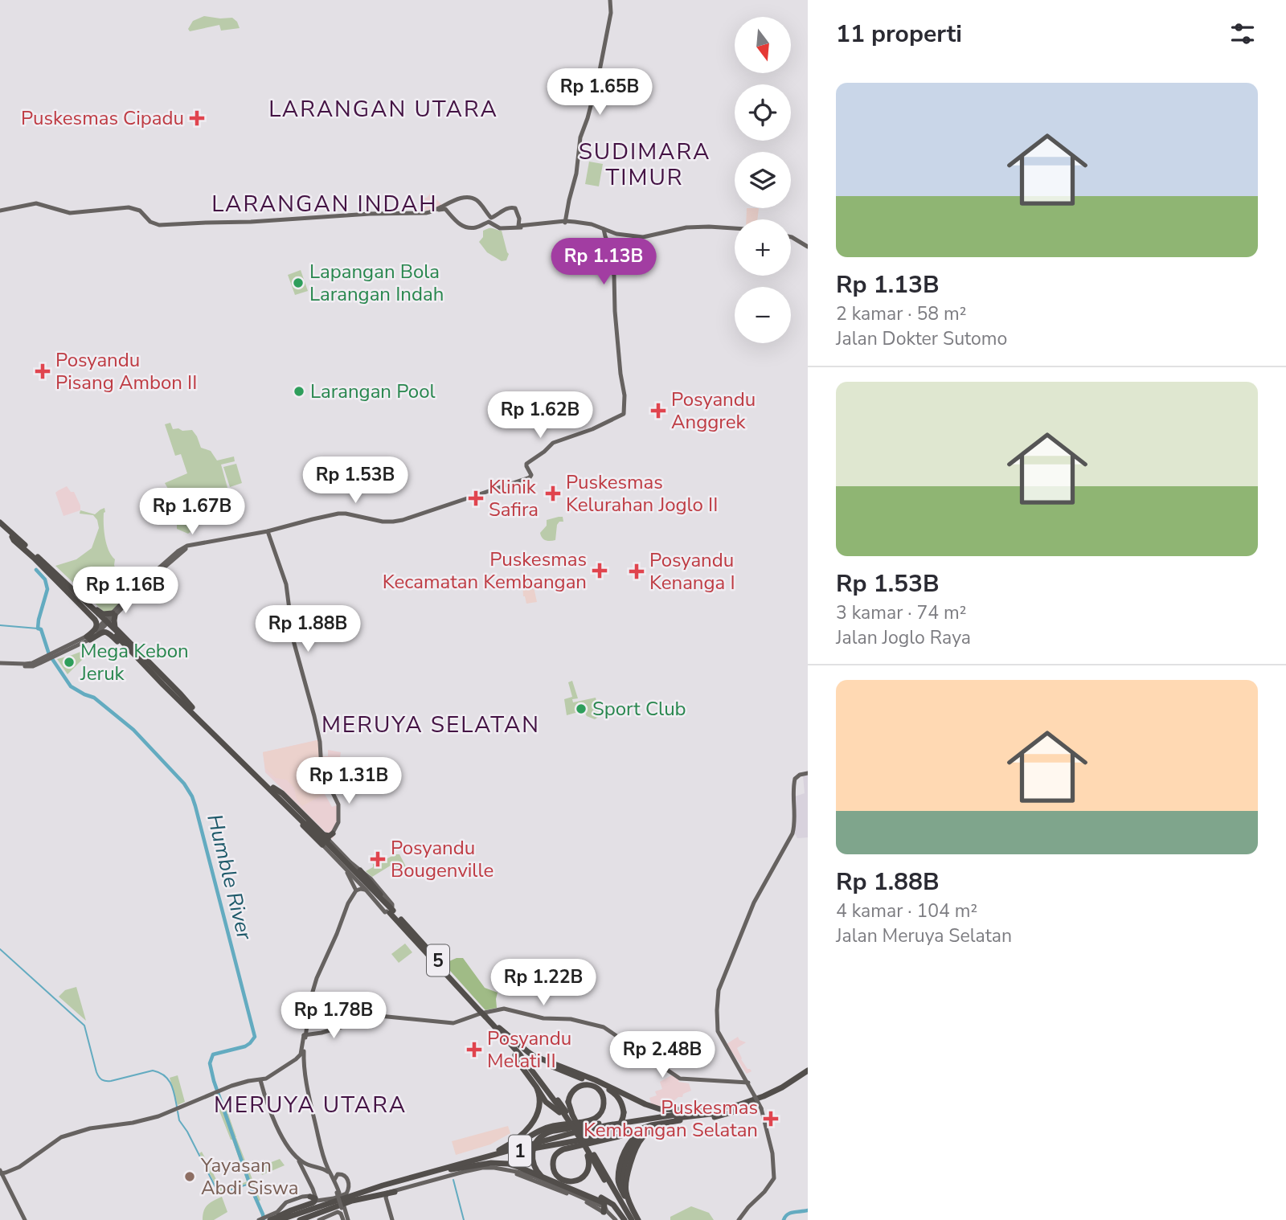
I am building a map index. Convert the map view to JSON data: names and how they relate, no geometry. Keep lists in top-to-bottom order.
{
  "streets": {
    "highway": ["5", "1"]
  },
  "districts": [
    "LARANGAN UTARA",
    "SUDIMARA TIMUR",
    "LARANGAN INDAH",
    "MERUYA SELATAN",
    "MERUYA UTARA"
  ],
  "water": ["Humble River"],
  "places": {
    "health": [
      "Puskesmas Cipadu",
      "Posyandu Pisang Ambon II",
      "Posyandu Anggrek",
      "Puskesmas Kelurahan Joglo II",
      "Klinik Safira",
      "Puskesmas Kecamatan Kembangan",
      "Posyandu Kenanga I",
      "Posyandu Bougenville",
      "Posyandu Melati II",
      "Puskesmas Kembangan Selatan"
    ],
    "other": [
      "Lapangan Bola Larangan Indah",
      "Larangan Pool",
      "Mega Kebon Jeruk",
      "Sport Club",
      "Yayasan Abdi Siswa"
    ]
  },
  "north": "bottom",
  "page": {
    "heading": "11 properti",
    "map_buttons": ["+", "−"],
    "list": [
      {
        "name": "Rp 1.13B",
        "note": "2 kamar · 58 m² · Jalan Dokter Sutomo"
      },
      {
        "name": "Rp 1.53B",
        "note": "3 kamar · 74 m² · Jalan Joglo Raya"
      },
      {
        "name": "Rp 1.88B",
        "note": "4 kamar · 104 m² · Jalan Meruya Selatan"
      }
    ],
    "price": [
      "Rp 1.65B",
      "Rp 1.13B",
      "Rp 1.62B",
      "Rp 1.53B",
      "Rp 1.67B",
      "Rp 1.16B",
      "Rp 1.88B",
      "Rp 1.31B",
      "Rp 1.22B",
      "Rp 1.78B",
      "Rp 2.48B"
    ]
  }
}
